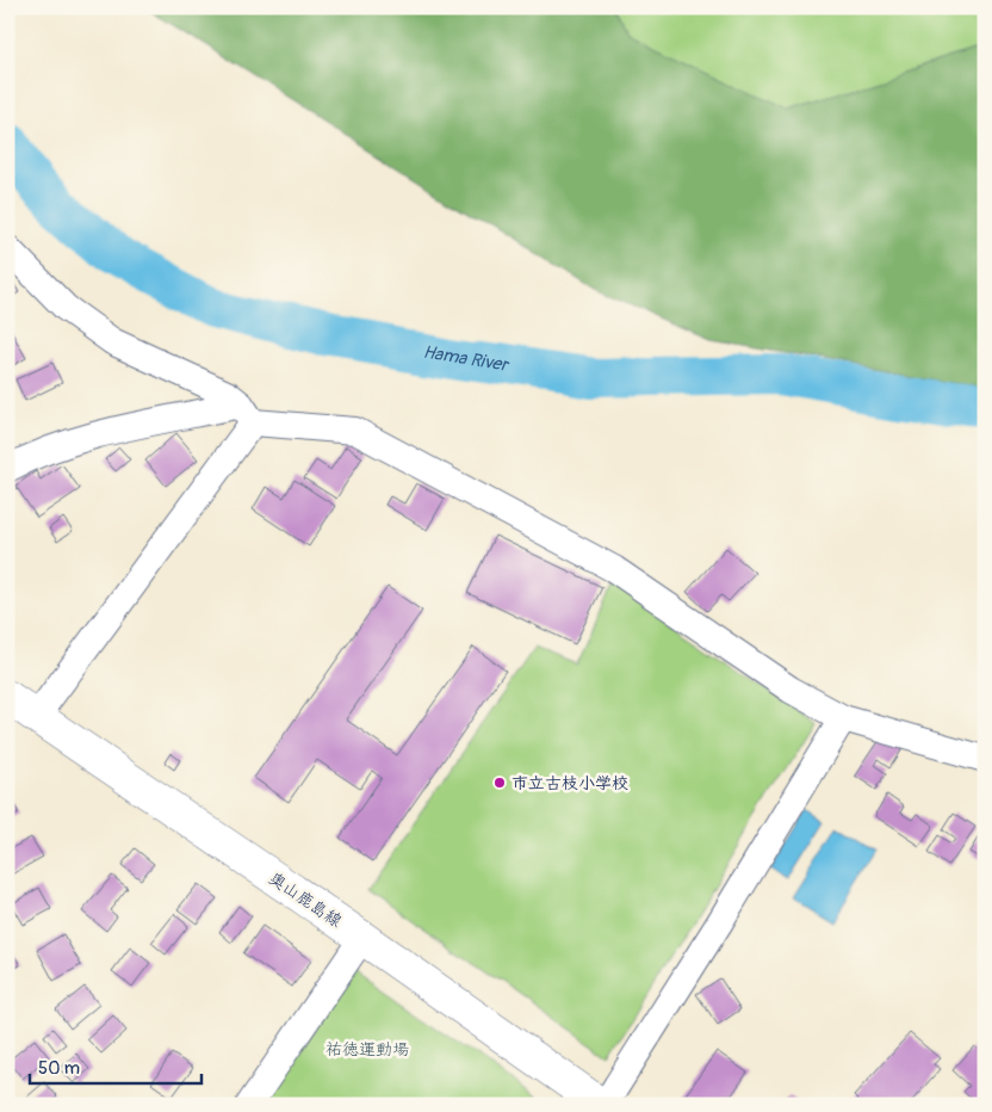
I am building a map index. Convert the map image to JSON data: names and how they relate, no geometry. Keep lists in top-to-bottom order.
{
  "streets": {
    "main road": ["奥山鹿島線"]
  },
  "water": ["Hama River"],
  "parks": ["祐徳運動場"],
  "places": ["市立古枝小学校"],
  "scale_bar": "50 m"
}
